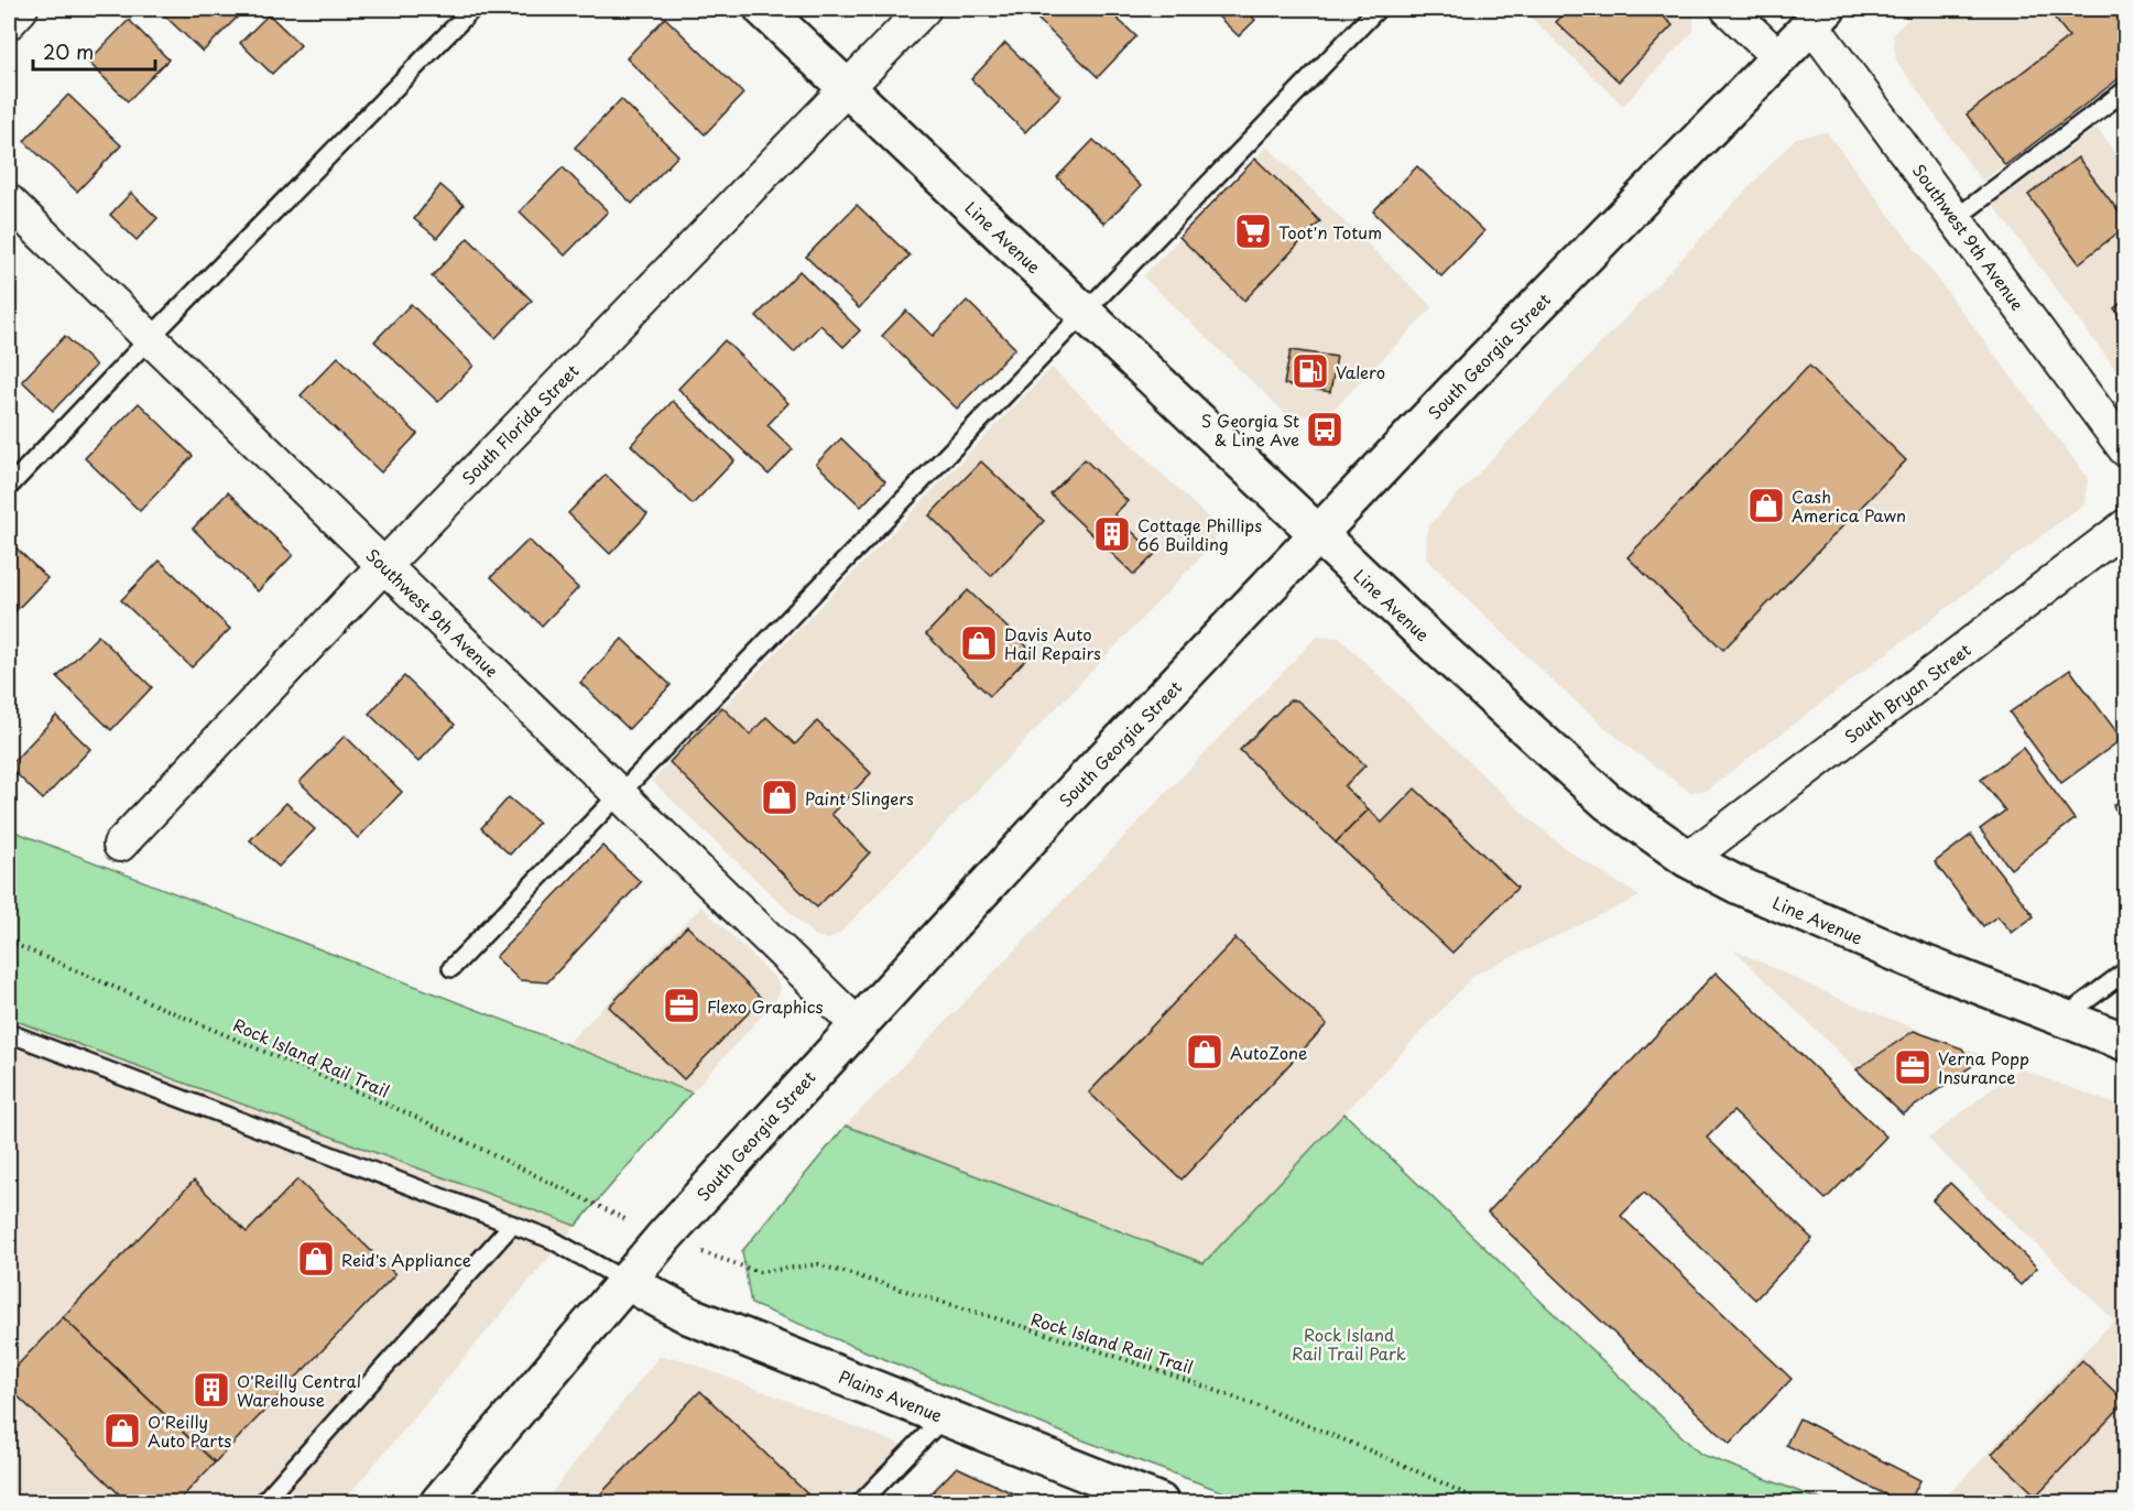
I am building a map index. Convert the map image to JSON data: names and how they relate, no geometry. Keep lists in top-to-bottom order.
{
  "streets": {
    "main road": ["Line Avenue", "South Georgia Street", "Plains Avenue"],
    "street": ["Southwest 9th Avenue", "South Florida Street", "South Bryan Street"],
    "path": ["Rock Island Rail Trail"]
  },
  "crossings": [
    ["Line Avenue", "South Georgia Street"],
    ["Line Avenue", "South Florida Street"],
    ["Line Avenue", "South Bryan Street"],
    ["Southwest 9th Avenue", "South Georgia Street"],
    ["Southwest 9th Avenue", "South Florida Street"],
    ["South Georgia Street", "Plains Avenue"]
  ],
  "parks": ["Rock Island Rail Trail Park"],
  "places": {
    "supermarket": ["Toot'n Totum"],
    "fuel station": ["Valero"],
    "bus stop": ["S Georgia St & Line Ave"],
    "shop": [
      "Cash America Pawn",
      "Davis Auto Hail Repairs",
      "Paint Slingers",
      "AutoZone",
      "Reid's Appliance",
      "O'Reilly Auto Parts"
    ],
    "building": ["Cottage Phillips 66 Building", "O'Reilly Central Warehouse"],
    "office": ["Flexo Graphics", "Verna Popp Insurance"]
  },
  "scale_bar": "20 m"
}
